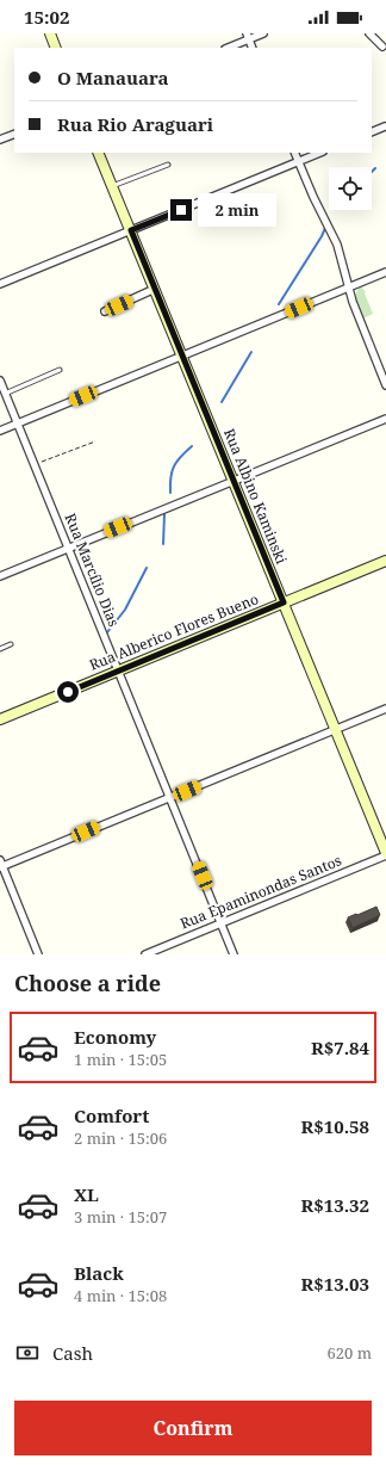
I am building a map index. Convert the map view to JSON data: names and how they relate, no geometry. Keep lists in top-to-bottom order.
{
  "streets": {
    "street": [
      "Rua Albino Kaminski",
      "Rua Marcílio Dias",
      "Rua Alberico Flores Bueno",
      "Rua Epaminondas Santos"
    ]
  },
  "crossings": [
    ["Rua Albino Kaminski", "Rua Alberico Flores Bueno"],
    ["Rua Albino Kaminski", "Rua Epaminondas Santos"],
    ["Rua Marcílio Dias", "Rua Alberico Flores Bueno"],
    ["Rua Marcílio Dias", "Rua Epaminondas Santos"]
  ],
  "page": {
    "status": "15:02",
    "banner": ["O Manauara", "Rua Rio Araguari"],
    "bubble": "2 min",
    "heading": "Choose a ride",
    "list": [
      {
        "name": "Economy",
        "note": "1 min · 15:05",
        "value": "R$7.84"
      },
      {
        "name": "Comfort",
        "note": "2 min · 15:06",
        "value": "R$10.58"
      },
      {
        "name": "XL",
        "note": "3 min · 15:07",
        "value": "R$13.32"
      },
      {
        "name": "Black",
        "note": "4 min · 15:08",
        "value": "R$13.03"
      }
    ],
    "pay": ["Cash", "620 m"],
    "buttons": "Confirm"
  }
}
